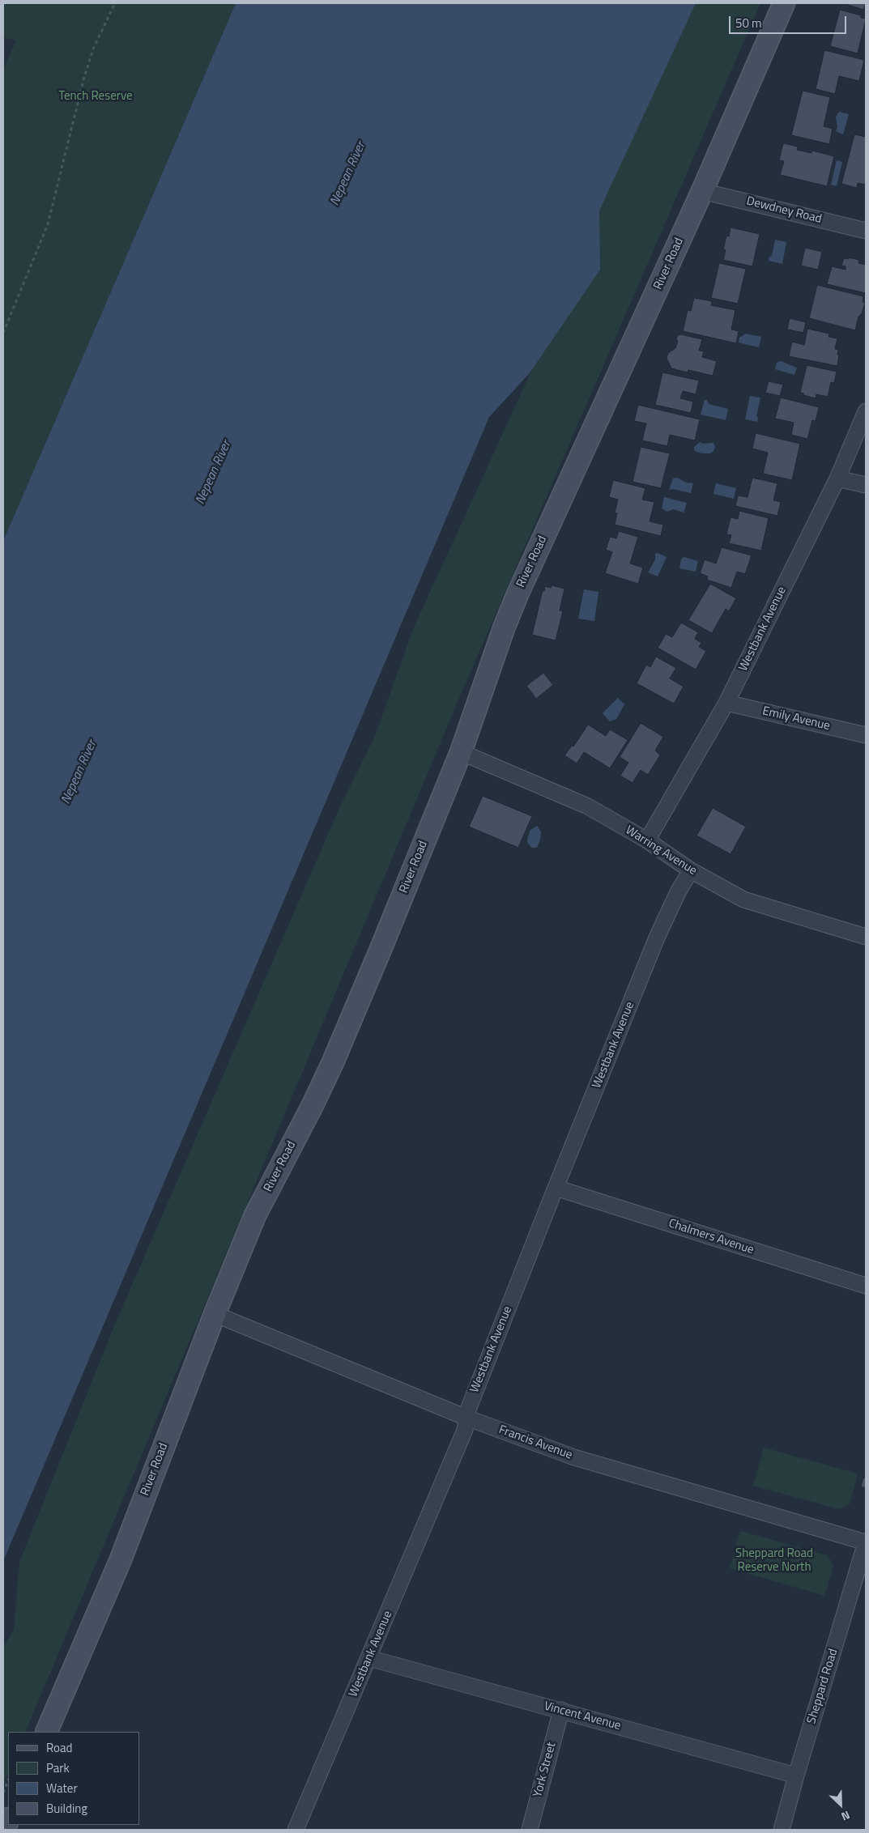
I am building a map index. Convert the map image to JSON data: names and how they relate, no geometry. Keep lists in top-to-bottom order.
{
  "streets": {
    "street": [
      "Dewdney Road",
      "River Road",
      "Westbank Avenue",
      "Emily Avenue",
      "Warring Avenue",
      "Chalmers Avenue",
      "Francis Avenue",
      "Sheppard Road",
      "Vincent Avenue",
      "York Street"
    ]
  },
  "crossings": [
    ["Dewdney Road", "River Road"],
    ["River Road", "Warring Avenue"],
    ["River Road", "Francis Avenue"],
    ["Westbank Avenue", "Emily Avenue"],
    ["Westbank Avenue", "Warring Avenue"],
    ["Westbank Avenue", "Chalmers Avenue"],
    ["Westbank Avenue", "Francis Avenue"],
    ["Westbank Avenue", "Vincent Avenue"],
    ["Francis Avenue", "Sheppard Road"],
    ["Sheppard Road", "Vincent Avenue"],
    ["Vincent Avenue", "York Street"]
  ],
  "water": ["Nepean River"],
  "parks": ["Tench Reserve", "Sheppard Road Reserve North"],
  "legend": [
    "Road",
    "Park",
    "Water",
    "Building"
  ],
  "scale_bar": "50 m",
  "north": "bottom right"
}
